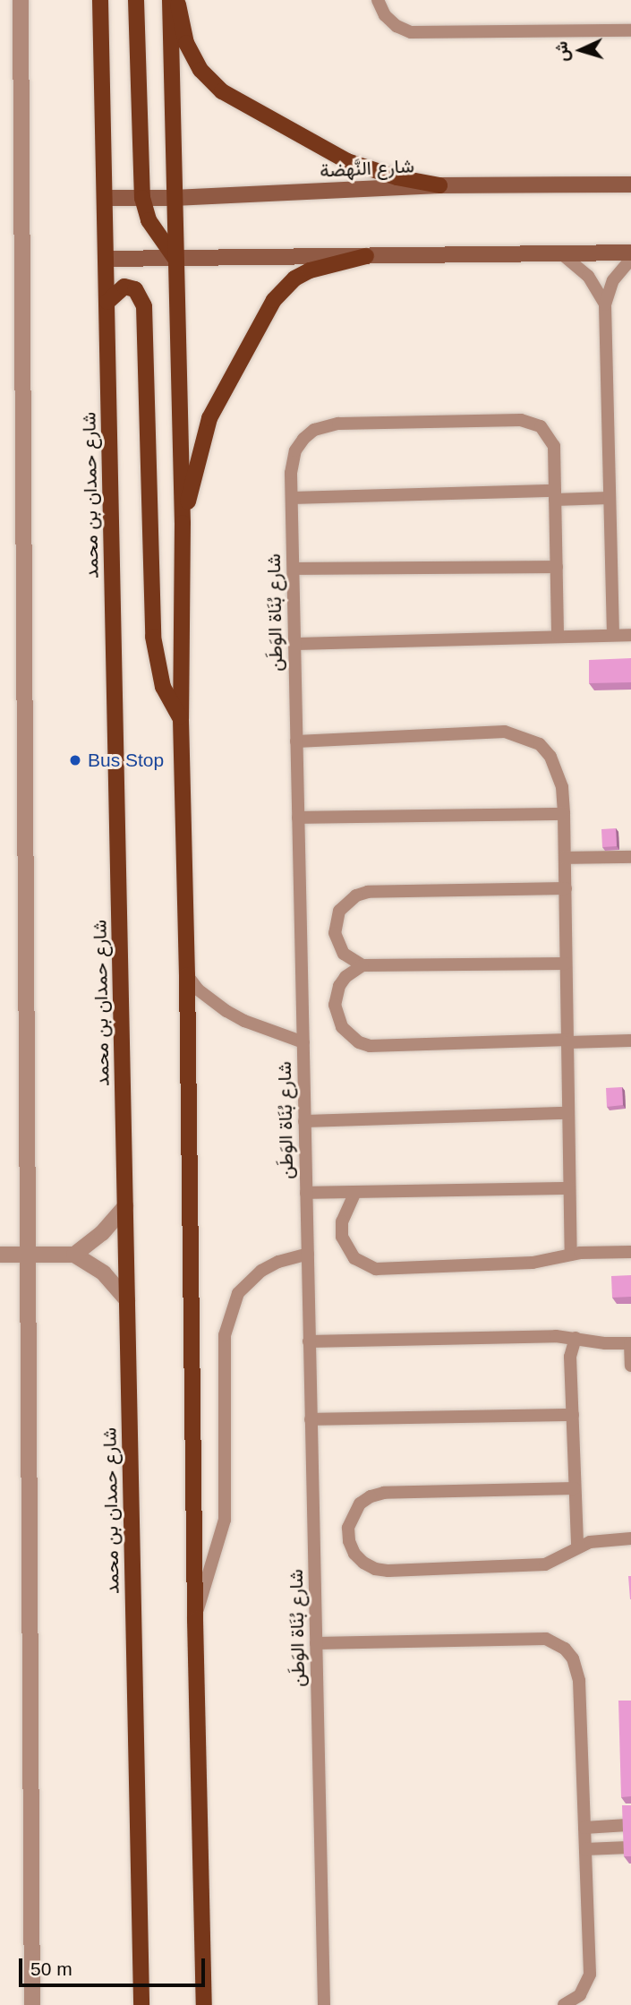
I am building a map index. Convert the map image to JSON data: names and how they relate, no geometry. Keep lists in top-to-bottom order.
{
  "streets": {
    "main road": ["شارع حمدان بن محمد"],
    "street": ["شارع النَّهضة"],
    "lane": ["شارع بُنَاة الوَطَن"]
  },
  "crossings": [
    ["شارع النَّهضة", "شارع حمدان بن محمد"]
  ],
  "places": ["Bus Stop"],
  "scale_bar": "50 m",
  "north": "left"
}
